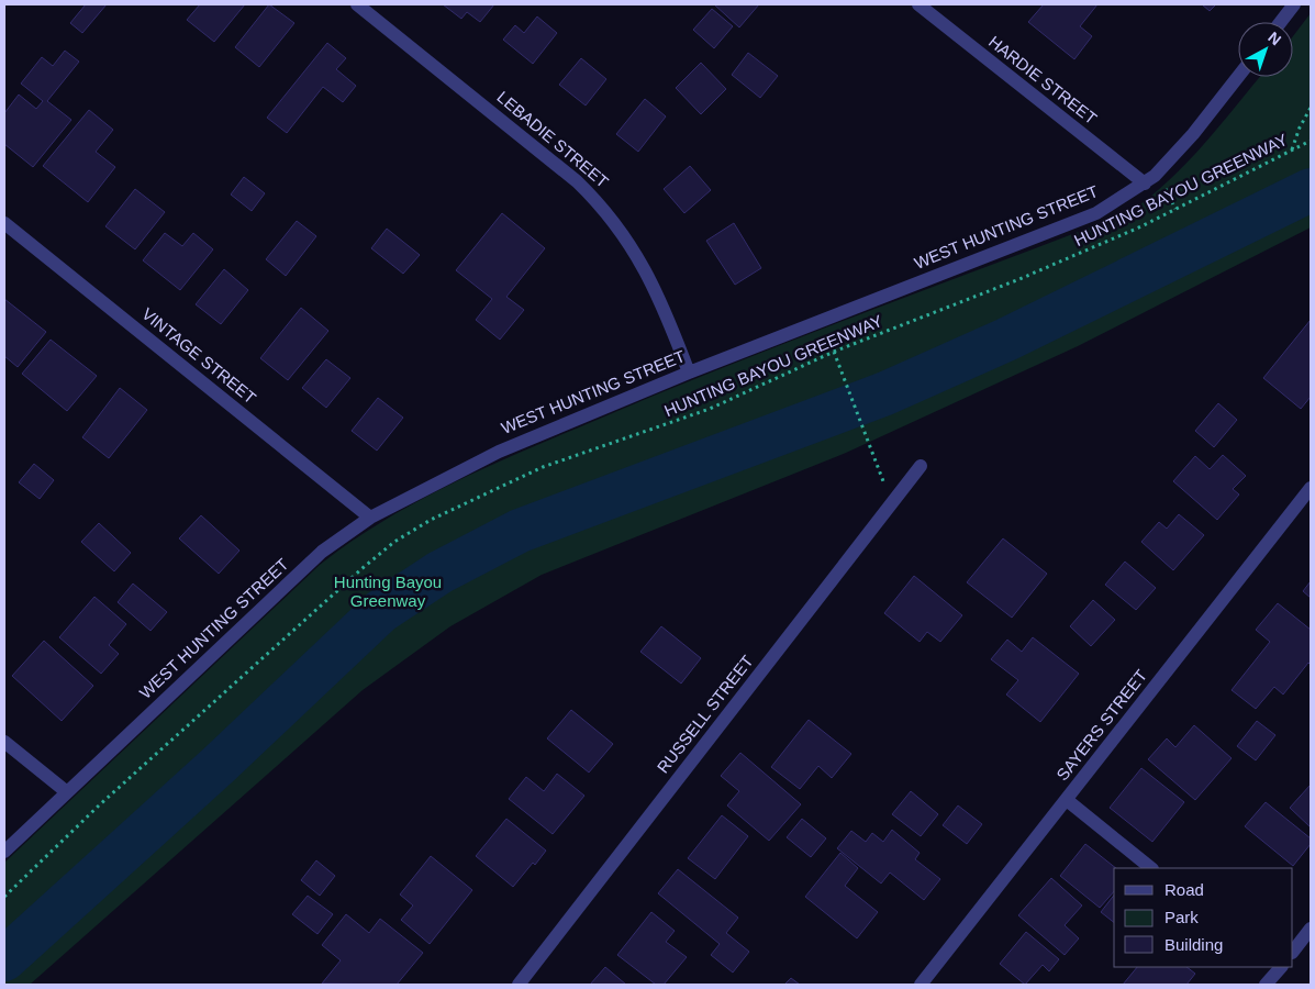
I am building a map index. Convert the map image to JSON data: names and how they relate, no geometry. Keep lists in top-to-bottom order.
{
  "streets": {
    "street": [
      "HARDIE STREET",
      "LEBADIE STREET",
      "WEST HUNTING STREET",
      "VINTAGE STREET",
      "RUSSELL STREET",
      "SAYERS STREET"
    ],
    "path": ["HUNTING BAYOU GREENWAY"]
  },
  "crossings": [
    ["HARDIE STREET", "WEST HUNTING STREET"],
    ["LEBADIE STREET", "WEST HUNTING STREET"],
    ["WEST HUNTING STREET", "VINTAGE STREET"]
  ],
  "parks": ["Hunting Bayou Greenway"],
  "legend": ["Road", "Park", "Building"],
  "north": "top right"
}
